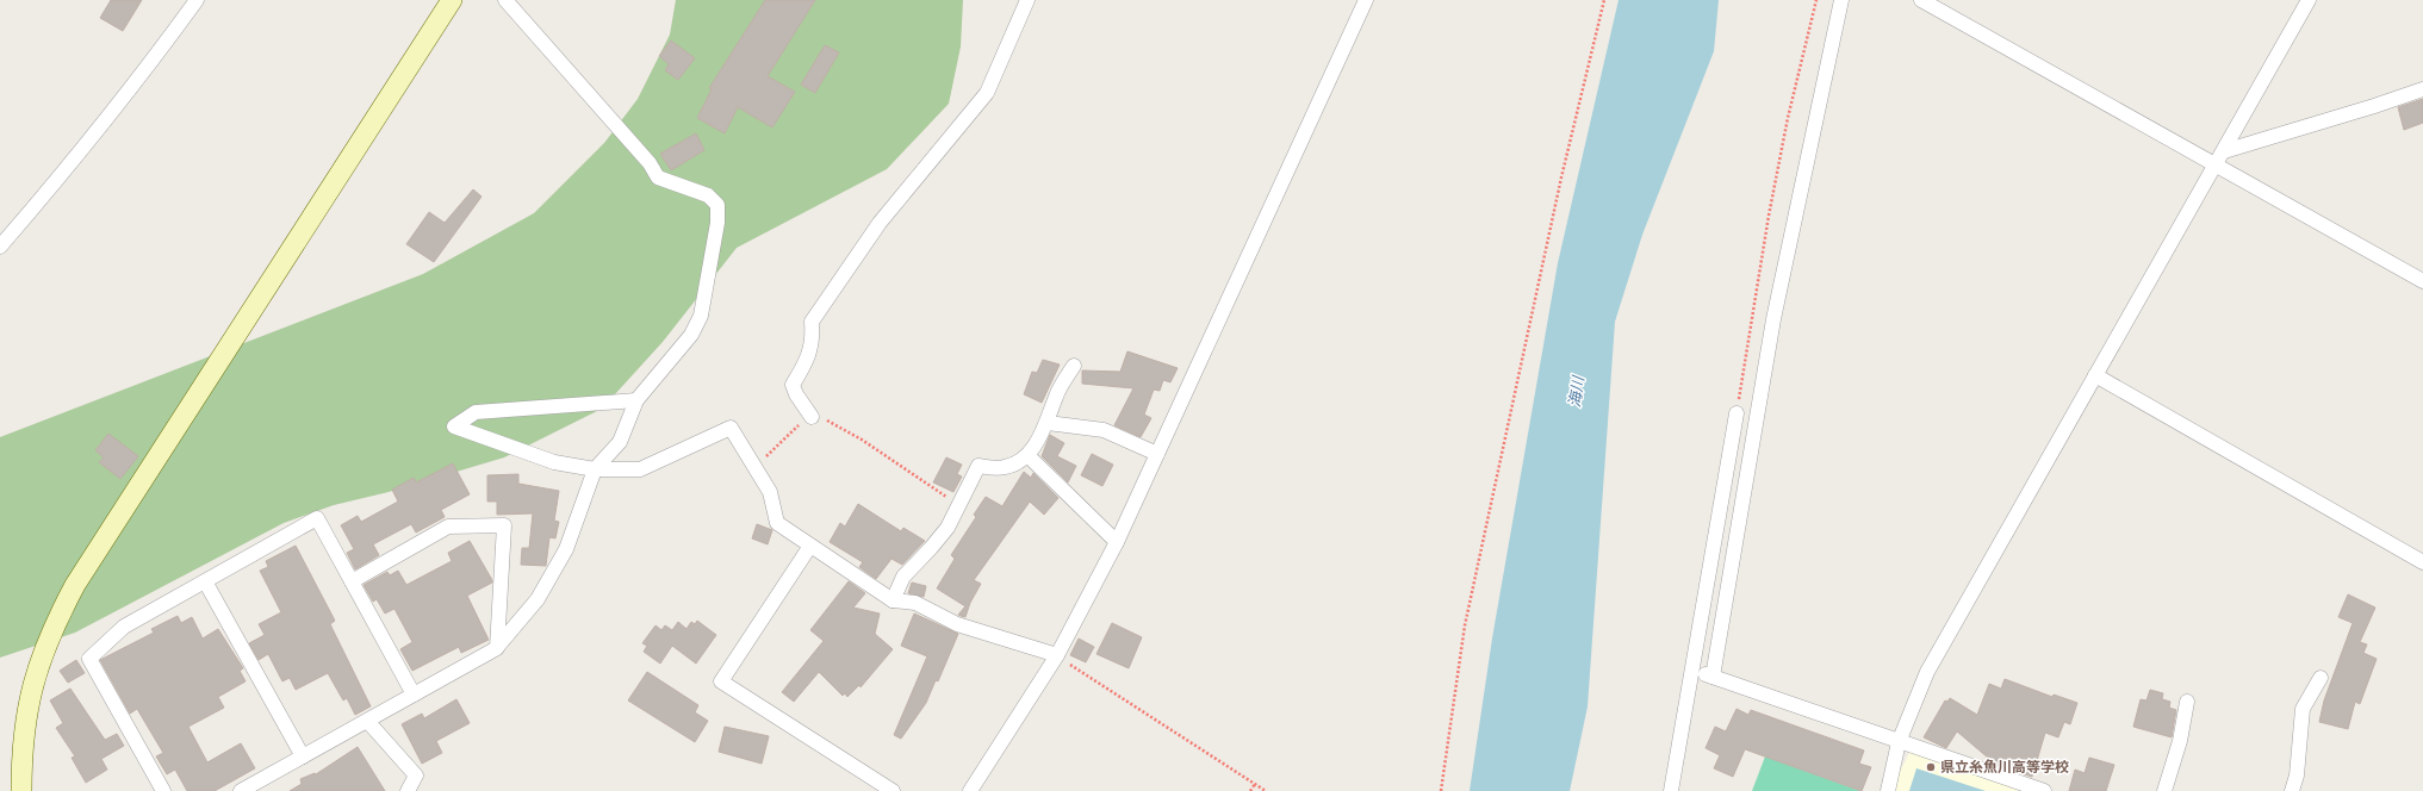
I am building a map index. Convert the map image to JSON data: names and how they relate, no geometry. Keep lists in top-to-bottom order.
{
  "water": ["海川"],
  "places": ["県立糸魚川高等学校"]
}
